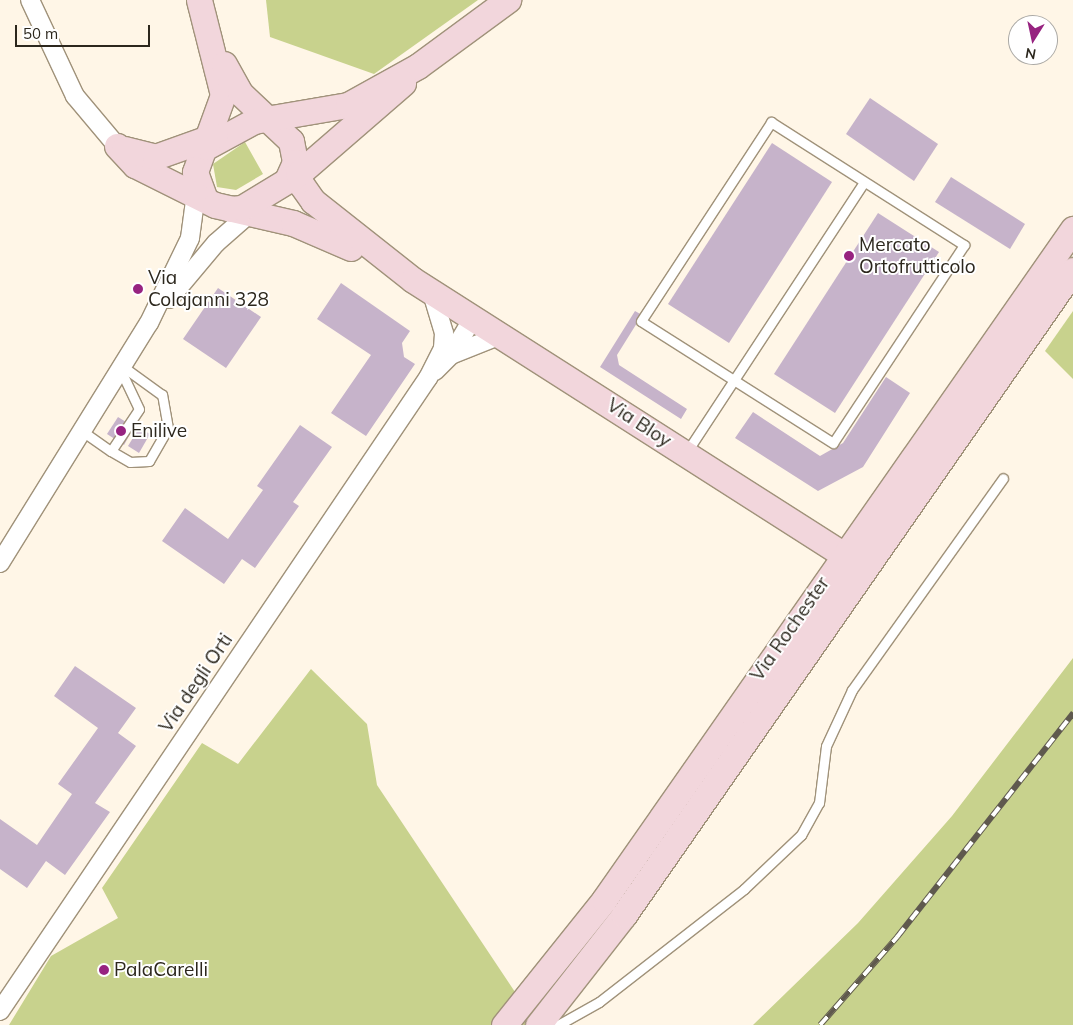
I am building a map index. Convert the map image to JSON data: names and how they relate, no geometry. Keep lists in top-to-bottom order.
{
  "streets": {
    "main road": ["Via Bloy", "Via Rochester"],
    "street": ["Via degli Orti"]
  },
  "crossings": [
    ["Via Bloy", "Via Rochester"],
    ["Via Bloy", "Via degli Orti"]
  ],
  "places": [
    "Mercato Ortofrutticolo",
    "Via Colajanni 328",
    "Enilive",
    "PalaCarelli"
  ],
  "scale_bar": "50 m",
  "north": "bottom"
}
